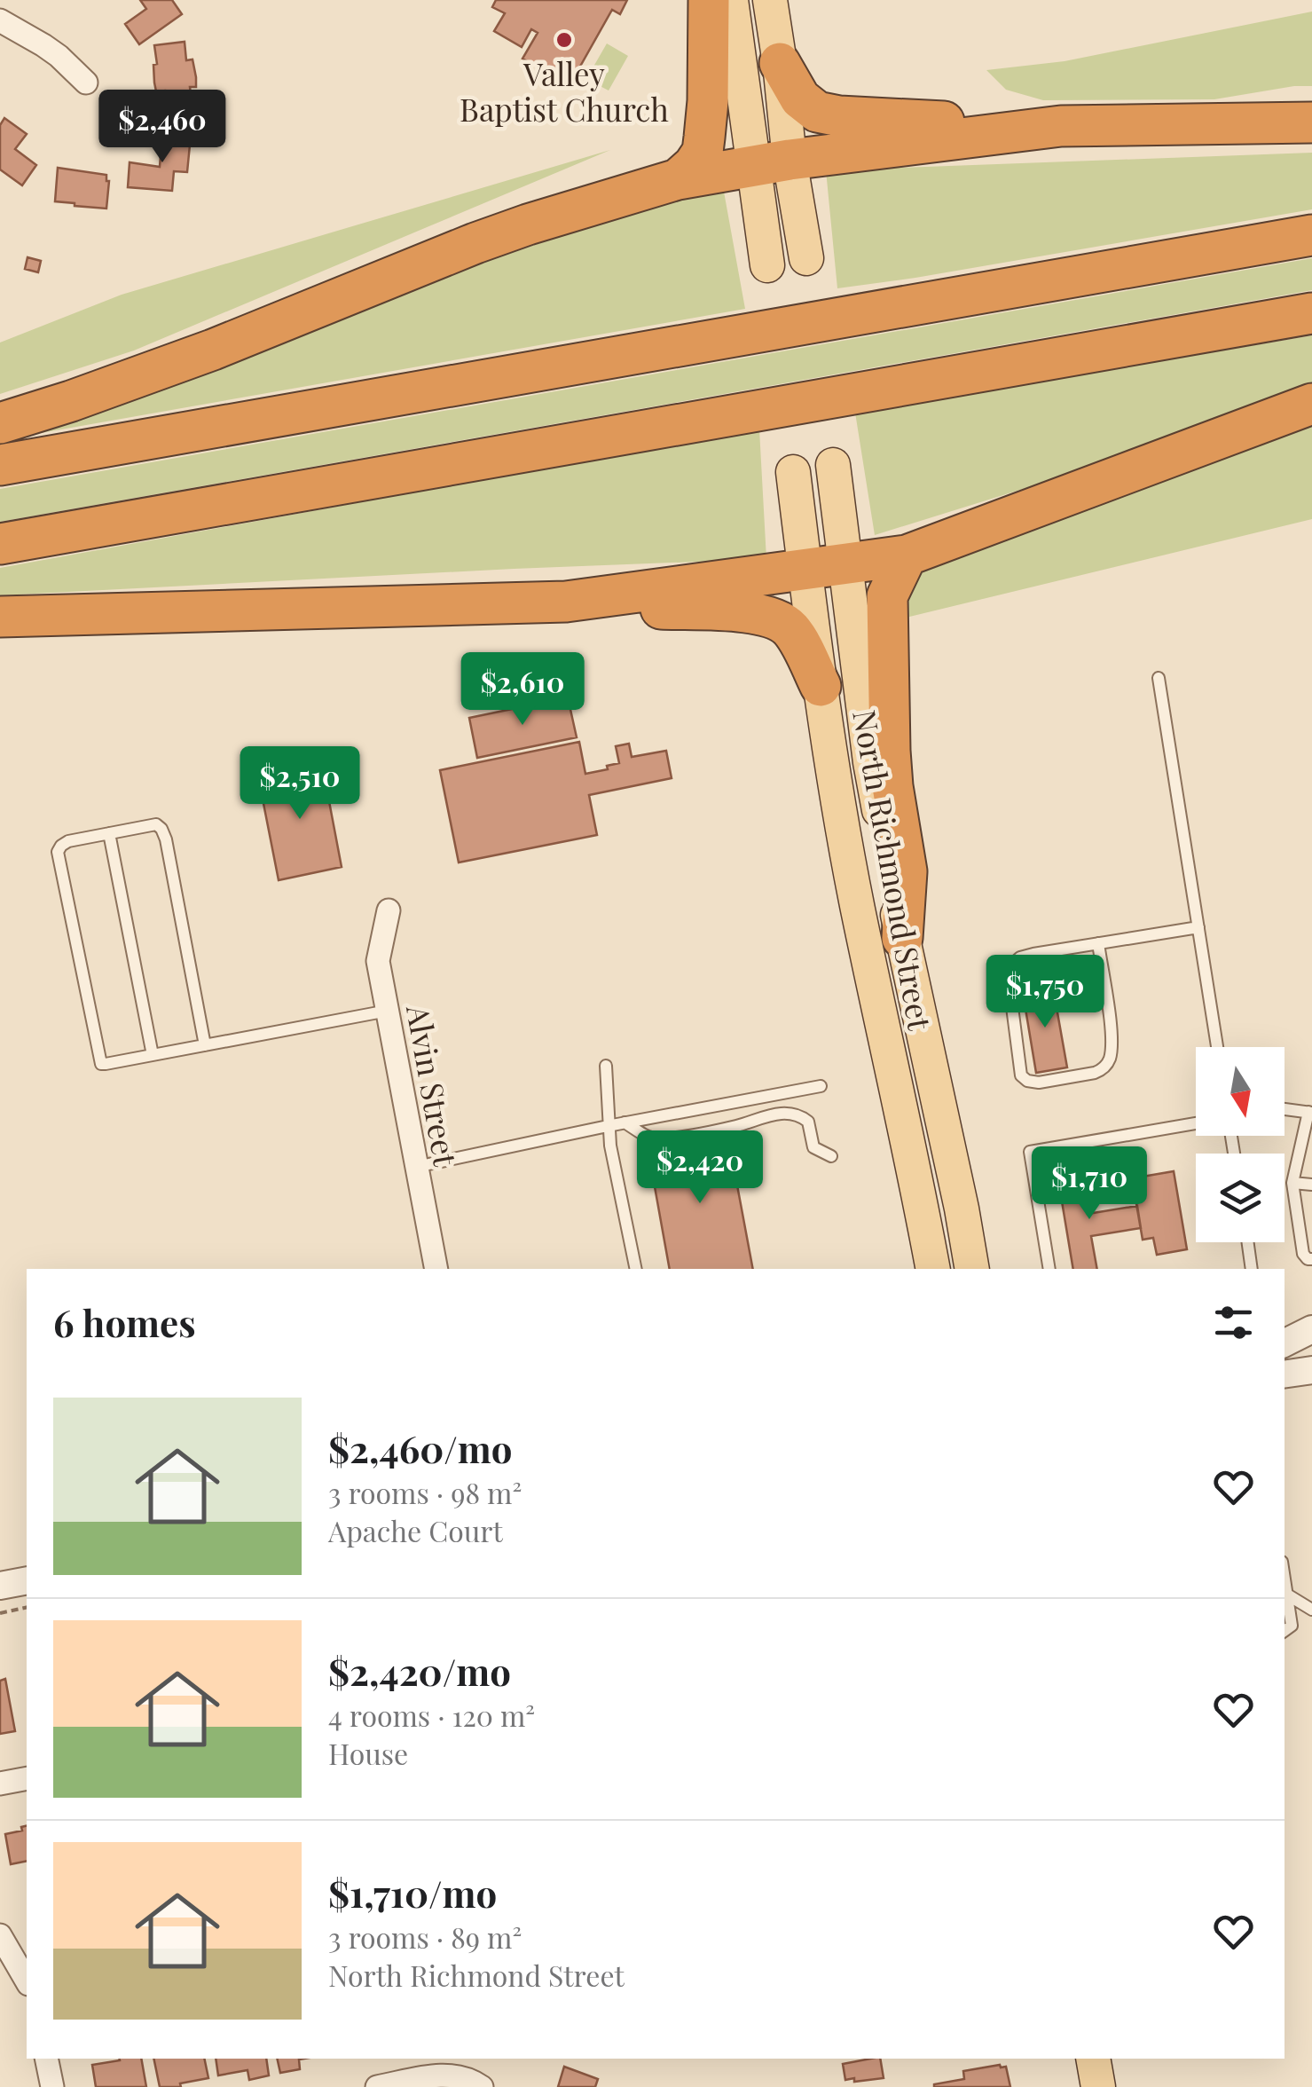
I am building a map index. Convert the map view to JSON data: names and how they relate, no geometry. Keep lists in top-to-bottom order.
{
  "streets": {
    "main road": ["North Richmond Street"],
    "street": ["Alvin Street"]
  },
  "places": ["Valley Baptist Church"],
  "north": "bottom",
  "page": {
    "price": [
      "$2,460",
      "$2,610",
      "$2,510",
      "$1,750",
      "$2,420",
      "$1,710"
    ],
    "heading": "6 homes",
    "list": [
      {
        "name": "$2,460/mo",
        "note": "3 rooms · 98 m² · Apache Court"
      },
      {
        "name": "$2,420/mo",
        "note": "4 rooms · 120 m² · House"
      },
      {
        "name": "$1,710/mo",
        "note": "3 rooms · 89 m² · North Richmond Street"
      }
    ]
  }
}
